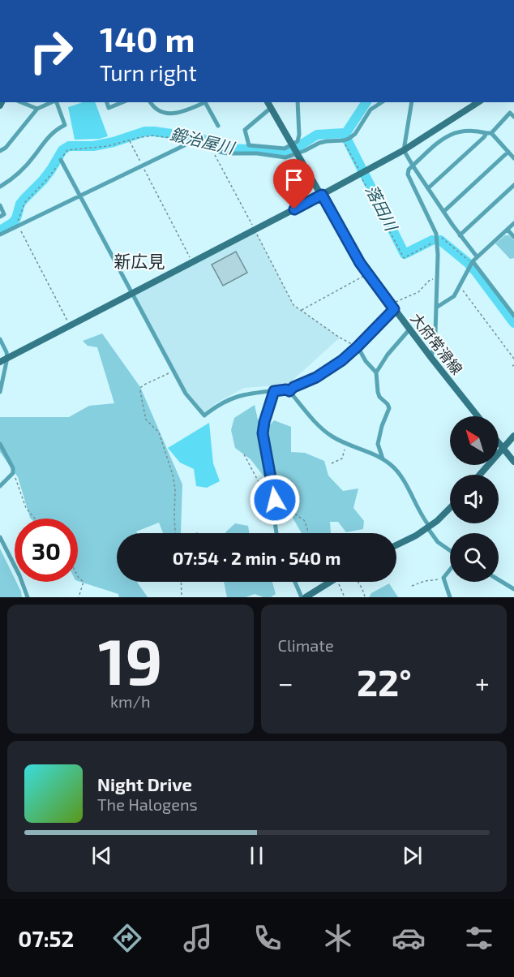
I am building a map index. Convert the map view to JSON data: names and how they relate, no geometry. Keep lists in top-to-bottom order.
{
  "streets": {
    "main road": ["大府常滑線"]
  },
  "districts": ["新広見"],
  "water": ["鍛治屋川", "落田川"],
  "north": "top left",
  "page": {
    "turn": ["140 m", "Turn right"],
    "limit": "30",
    "trip": "07:54 · 2 min · 540 m",
    "tile": [
      ["19", "km/h"],
      "Climate"
    ],
    "heat": ["−", "22°", "+"],
    "song": ["Night Drive", "The Halogens"],
    "tabs": "07:52"
  }
}
